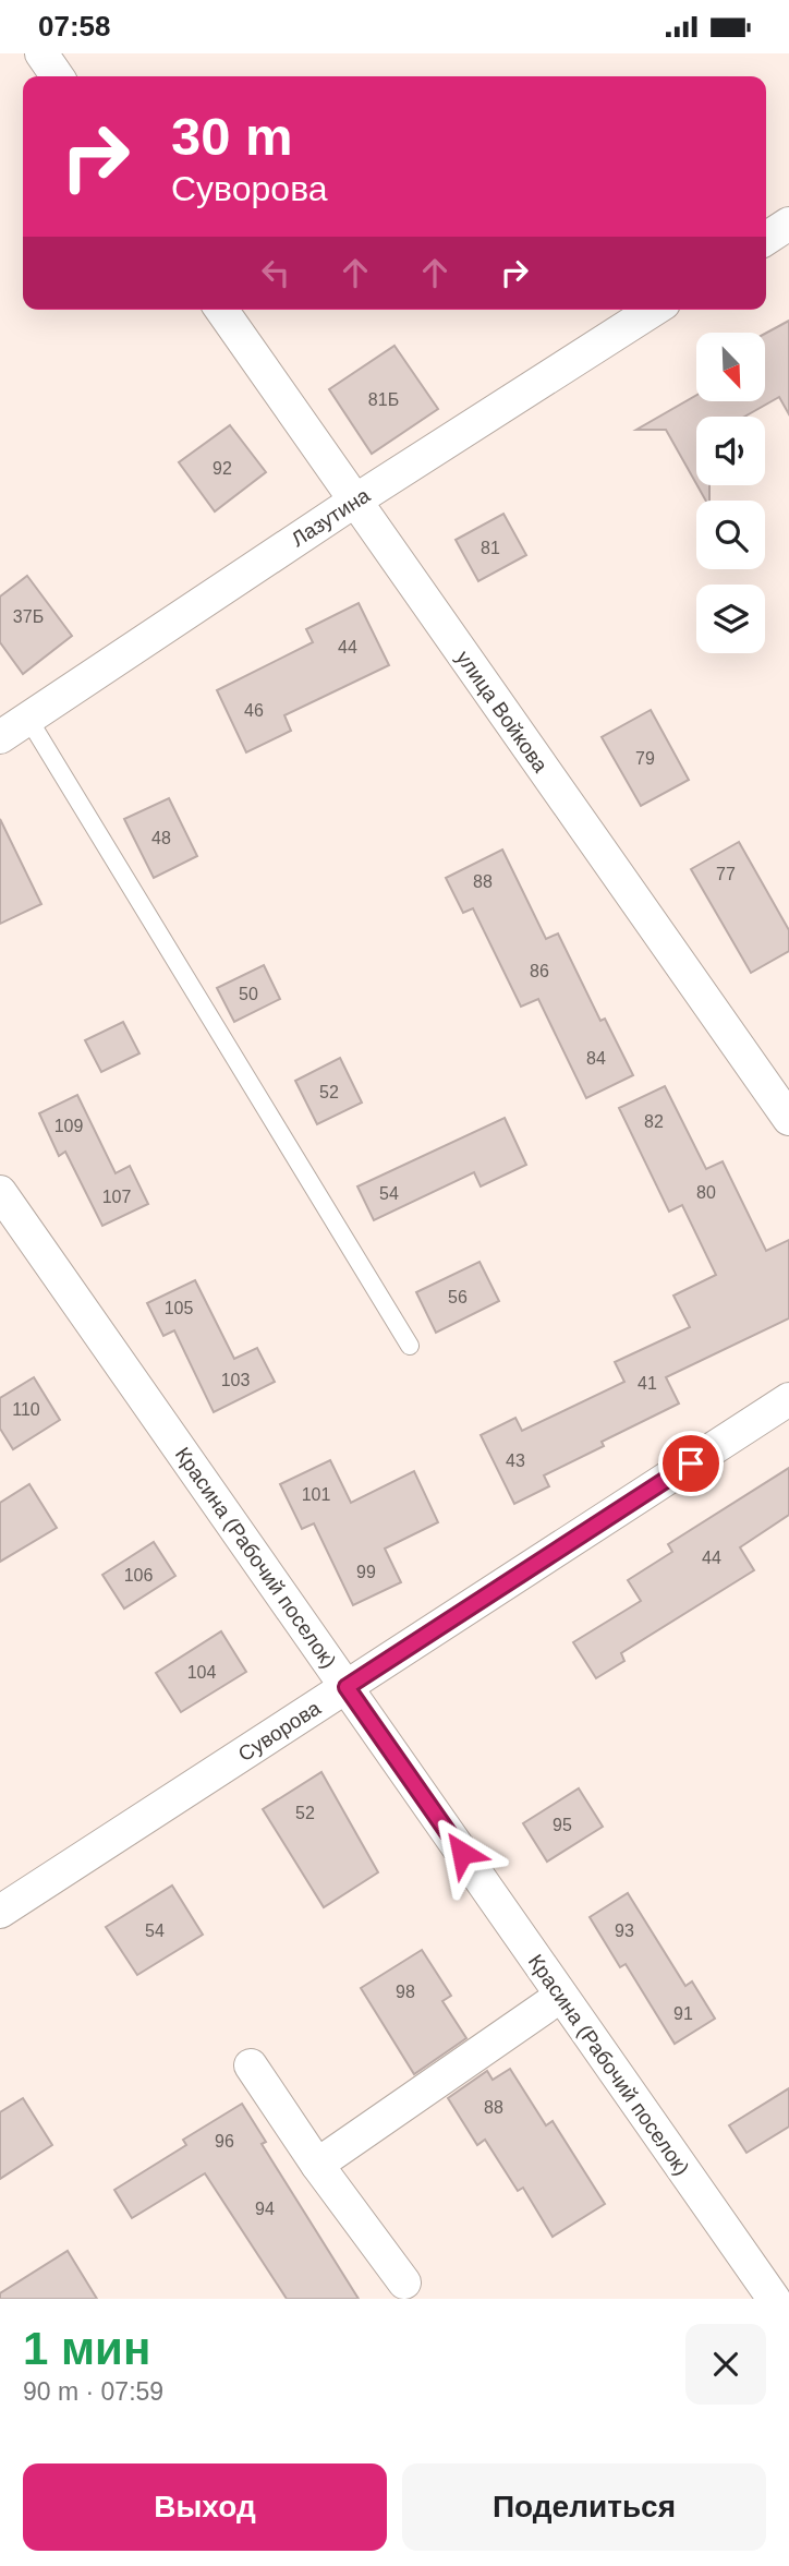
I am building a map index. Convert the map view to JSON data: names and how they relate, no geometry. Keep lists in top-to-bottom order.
{
  "streets": {
    "street": [
      "Лазутина",
      "улица Войкова",
      "Красина (Рабочий поселок)",
      "Суворова"
    ]
  },
  "crossings": [
    ["Лазутина", "улица Войкова"],
    ["Красина (Рабочий поселок)", "Суворова"]
  ],
  "house_numbers": [
    "81Б",
    "92",
    "81",
    "37Б",
    "44",
    "46",
    "79",
    "48",
    "77",
    "88",
    "86",
    "50",
    "84",
    "52",
    "82",
    "109",
    "80",
    "54",
    "107",
    "56",
    "105",
    "103",
    "41",
    "110",
    "43",
    "101",
    "44",
    "99",
    "106",
    "104",
    "52",
    "95",
    "54",
    "93",
    "98",
    "91",
    "88",
    "96",
    "94"
  ],
  "north": "bottom right",
  "page": {
    "status": "07:58",
    "turn": ["30 m", "Суворова"],
    "heading": ["1 мин", "90 m · 07:59"],
    "buttons": ["Выход", "Поделиться"]
  }
}
